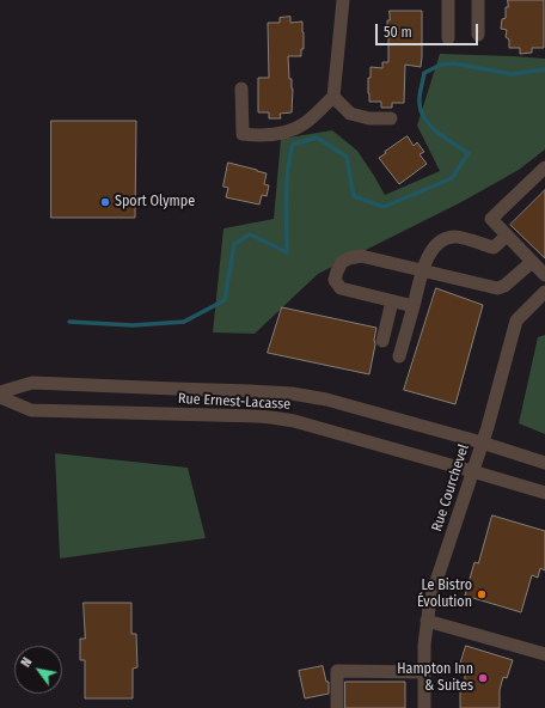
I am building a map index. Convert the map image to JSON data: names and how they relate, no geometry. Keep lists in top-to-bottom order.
{
  "streets": {
    "street": ["Rue Ernest-Lacasse", "Rue Courchevel"]
  },
  "crossings": [
    ["Rue Ernest-Lacasse", "Rue Courchevel"]
  ],
  "places": ["Sport Olympe", "Le Bistro Évolution", "Hampton Inn & Suites"],
  "scale_bar": "50 m",
  "north": "top left"
}
